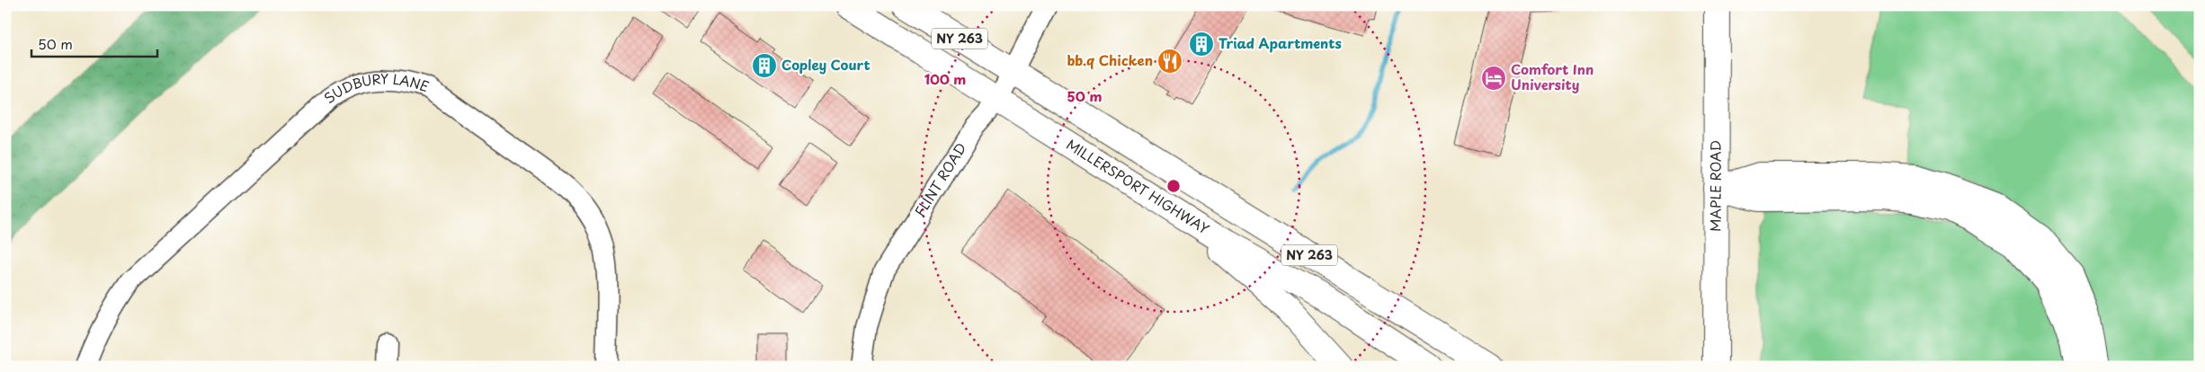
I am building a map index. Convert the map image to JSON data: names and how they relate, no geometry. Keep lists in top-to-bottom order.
{
  "streets": {
    "main road": ["NY 263", "MAPLE ROAD", "MILLERSPORT HIGHWAY"],
    "street": ["SUDBURY LANE", "FLINT ROAD"]
  },
  "crossings": [
    ["NY 263", "FLINT ROAD"],
    ["FLINT ROAD", "MILLERSPORT HIGHWAY"]
  ],
  "places": {
    "building": ["Triad Apartments", "Copley Court"],
    "restaurant": ["bb.q Chicken"],
    "hotel": ["Comfort Inn University"]
  },
  "scale_bar": "50 m",
  "rings": ["100 m", "50 m"]
}
